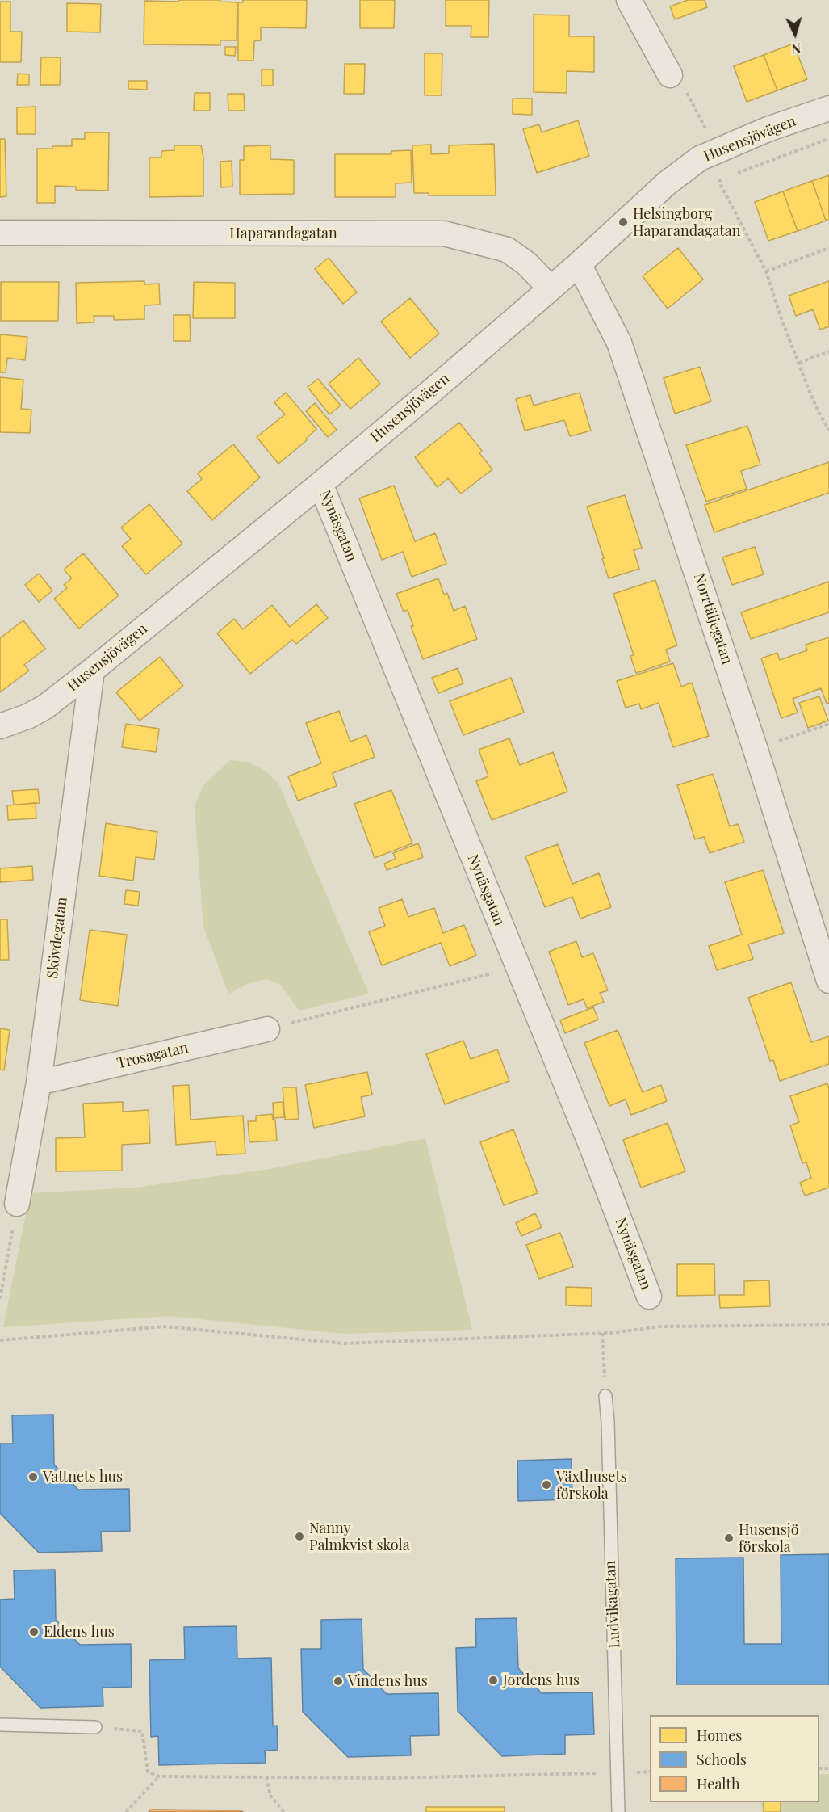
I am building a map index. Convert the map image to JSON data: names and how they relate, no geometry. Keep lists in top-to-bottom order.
{
  "streets": {
    "street": [
      "Husensjövägen",
      "Haparandagatan",
      "Nynäsgatan",
      "Norrtäljegatan",
      "Skövdegatan",
      "Trosagatan"
    ],
    "lane": ["Ludvikagatan"]
  },
  "crossings": [
    ["Husensjövägen", "Haparandagatan"],
    ["Husensjövägen", "Nynäsgatan"],
    ["Husensjövägen", "Norrtäljegatan"],
    ["Husensjövägen", "Skövdegatan"],
    ["Skövdegatan", "Trosagatan"]
  ],
  "places": [
    "Helsingborg Haparandagatan",
    "Vattnets hus",
    "Växthusets förskola",
    "Nanny Palmkvist skola",
    "Husensjö förskola",
    "Eldens hus",
    "Jordens hus",
    "Vindens hus"
  ],
  "legend": ["Homes", "Schools", "Health"],
  "north": "bottom"
}
